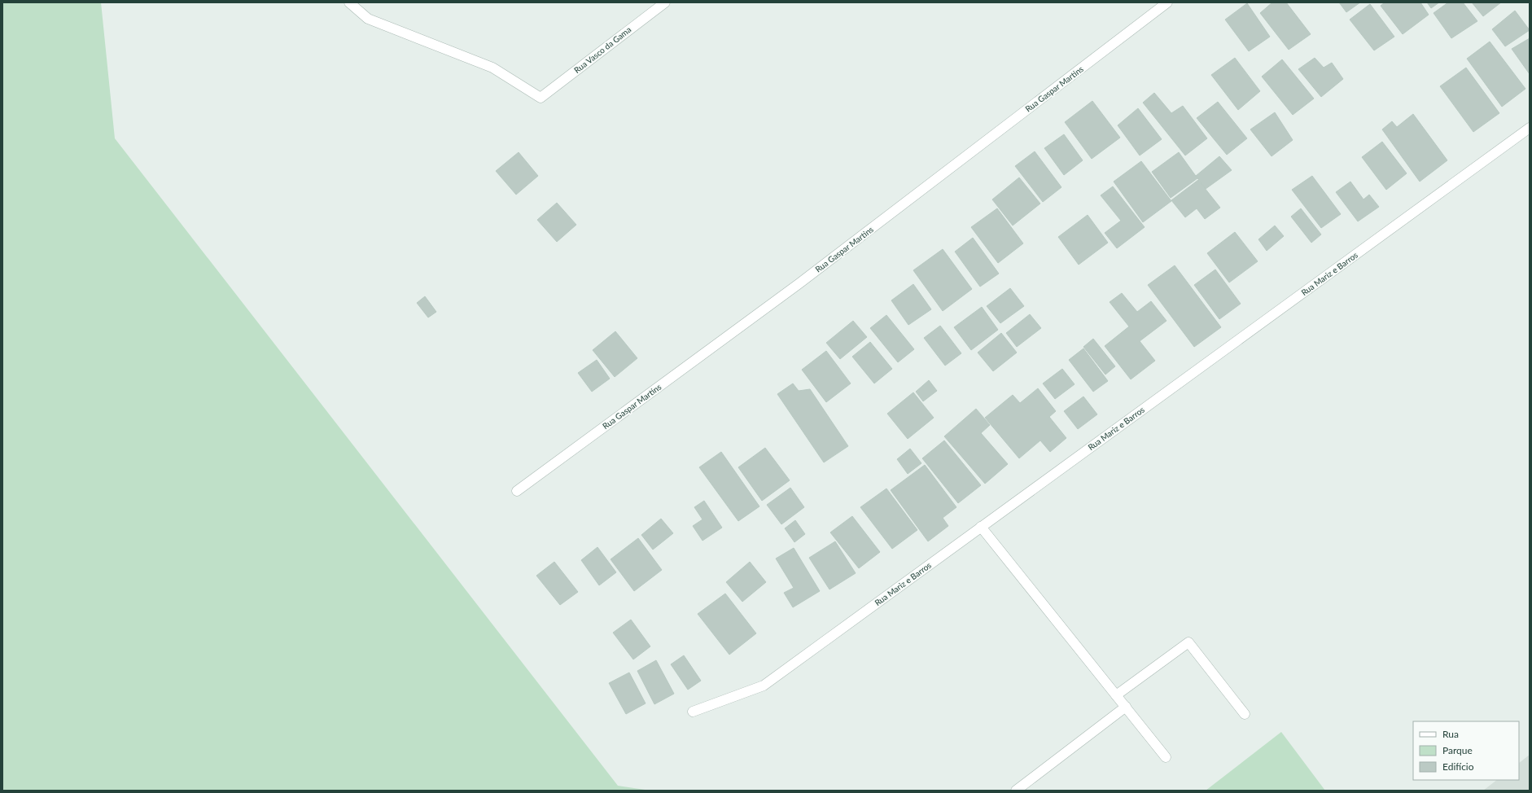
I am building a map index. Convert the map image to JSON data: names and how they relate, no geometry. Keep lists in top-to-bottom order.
{
  "streets": {
    "street": ["Rua Vasco da Gama", "Rua Gaspar Martins", "Rua Mariz e Barros"]
  },
  "legend": ["Rua", "Parque", "Edifício"]
}
